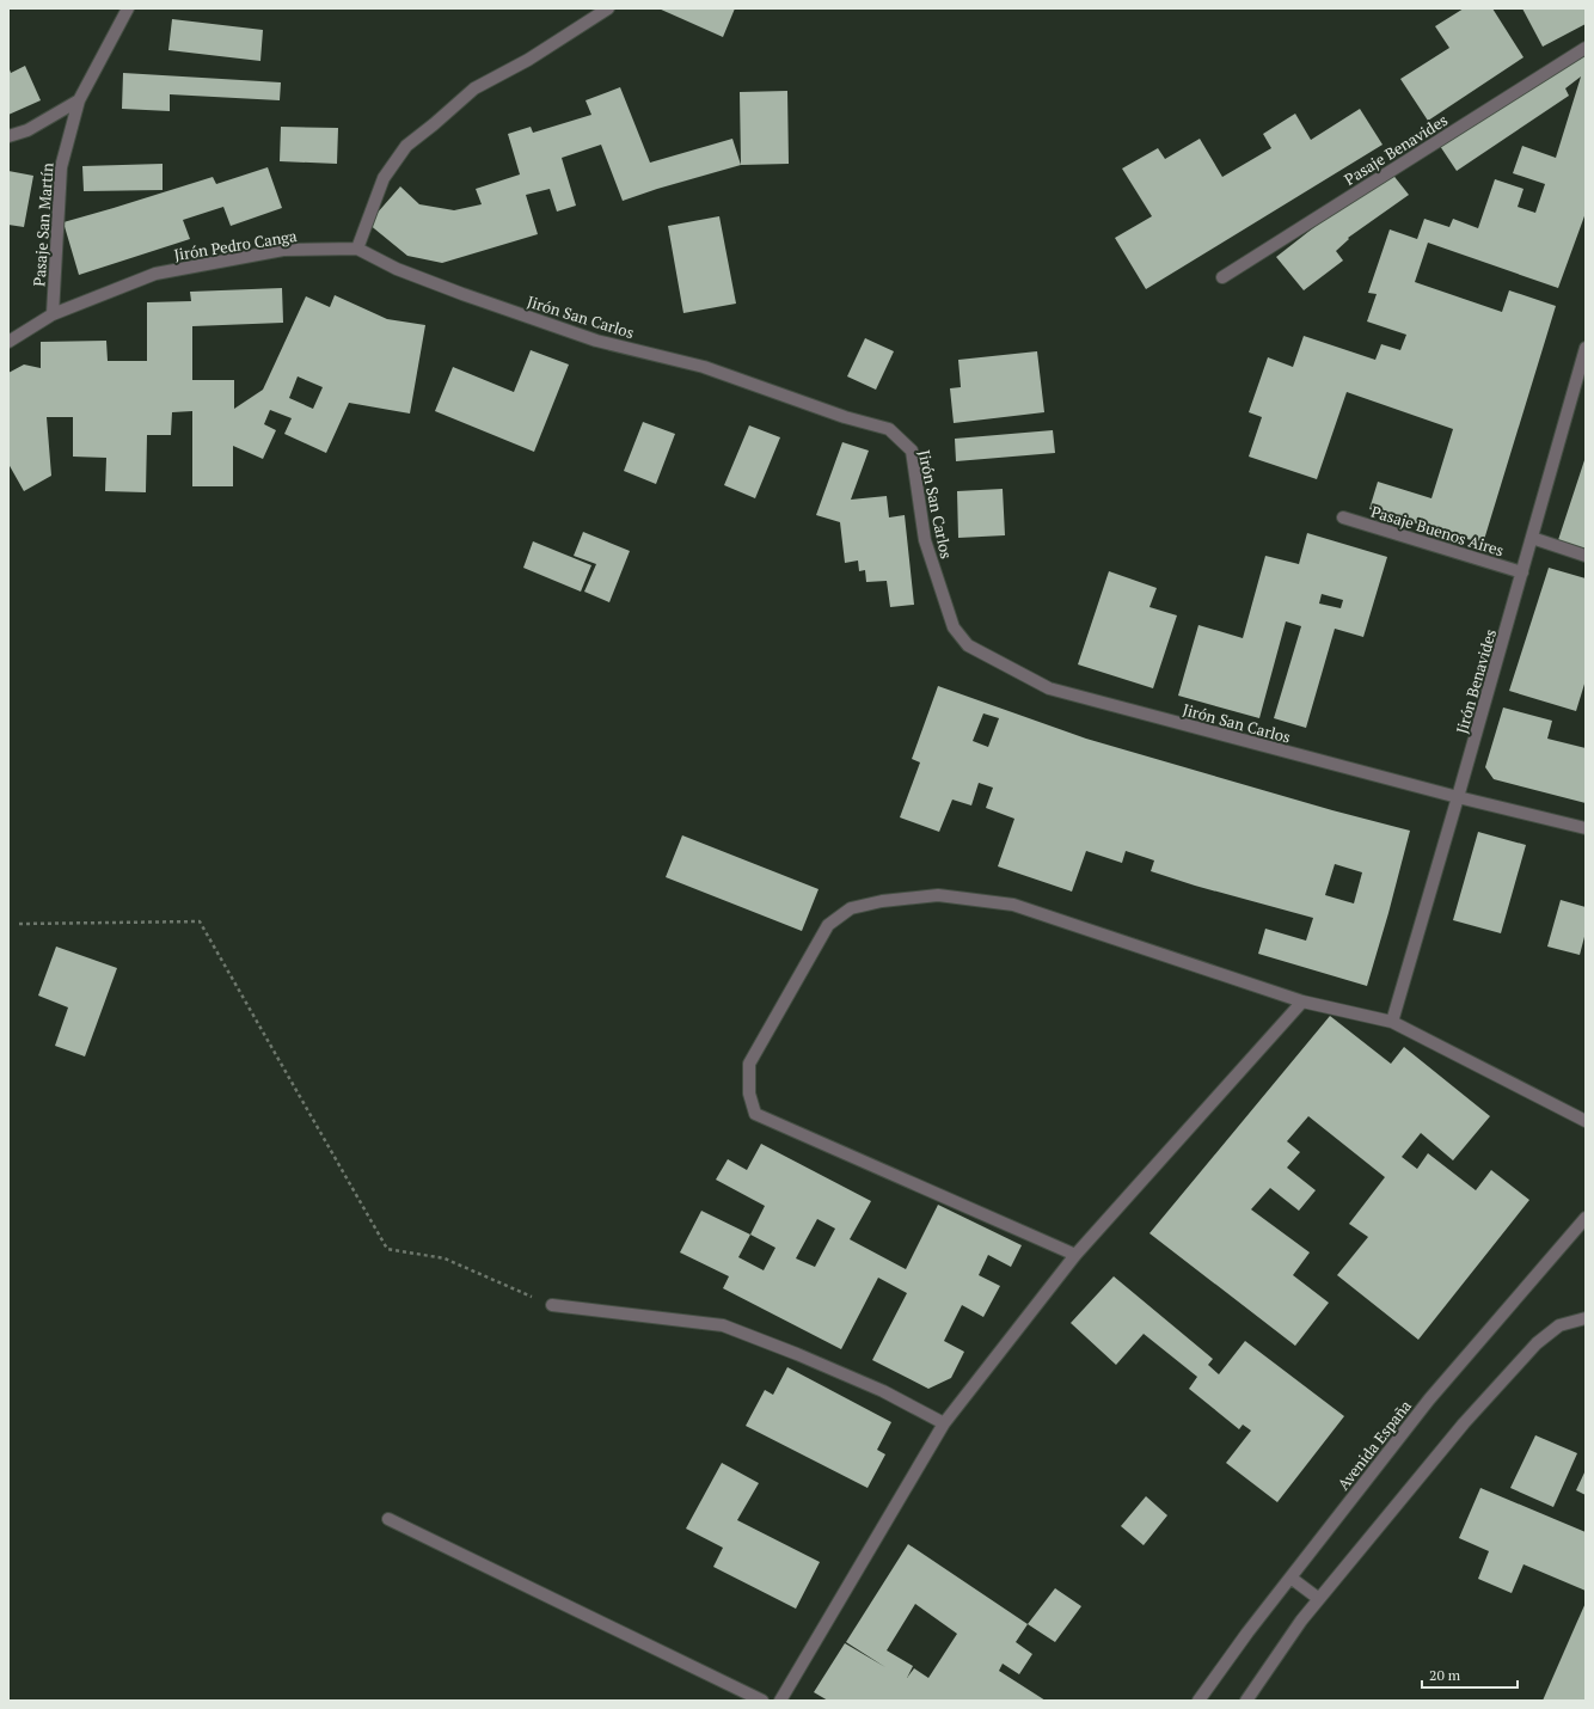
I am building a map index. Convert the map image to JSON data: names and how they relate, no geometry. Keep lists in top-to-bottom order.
{
  "streets": {
    "street": [
      "Pasaje Benavides",
      "Pasaje San Martín",
      "Jirón Pedro Canga",
      "Jirón San Carlos",
      "Pasaje Buenos Aires",
      "Jirón Benavides",
      "Avenida España"
    ]
  },
  "crossings": [
    ["Pasaje San Martín", "Jirón Pedro Canga"],
    ["Jirón Pedro Canga", "Jirón San Carlos"],
    ["Jirón San Carlos", "Jirón Benavides"],
    ["Pasaje Buenos Aires", "Jirón Benavides"]
  ],
  "scale_bar": "20 m"
}
